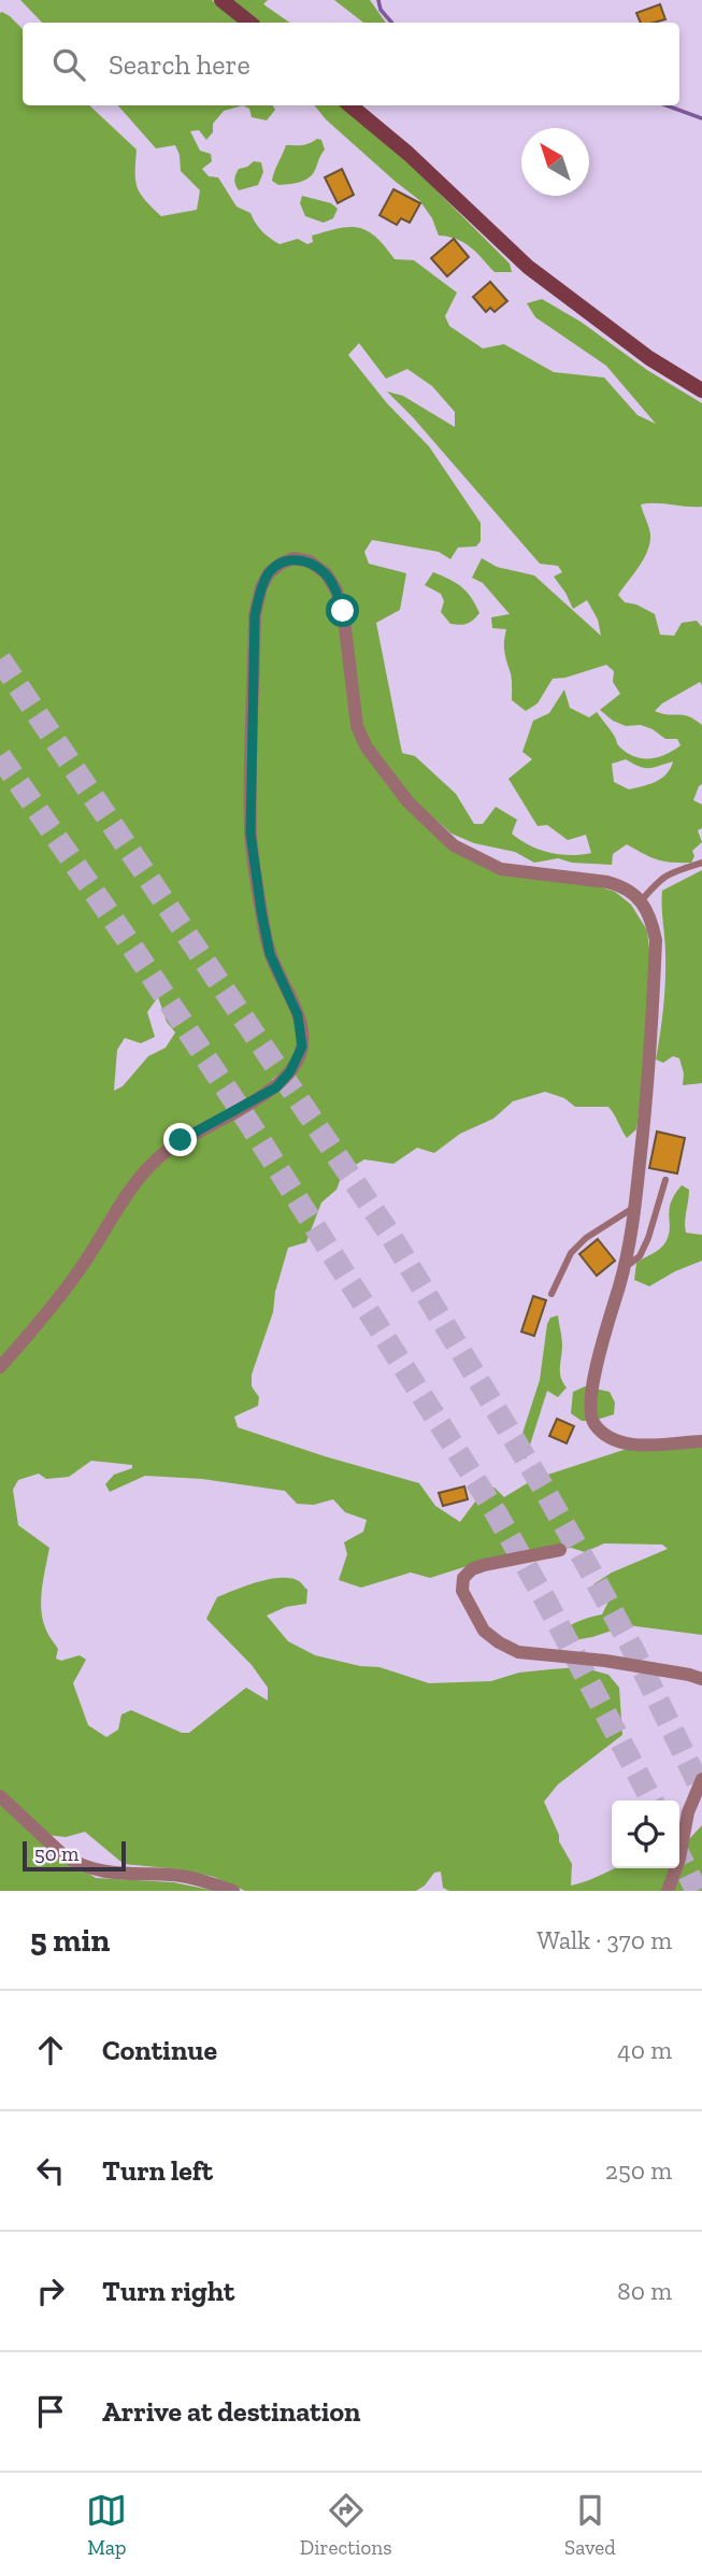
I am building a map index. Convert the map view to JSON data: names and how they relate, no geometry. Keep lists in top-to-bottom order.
{
  "scale_bar": "50 m",
  "north": "top left",
  "page": {
    "search": "Search here",
    "scale": "50 m",
    "heading": ["5 min", "Walk · 370 m"],
    "list": [
      ["Continue", "40 m"],
      ["Turn left", "250 m"],
      ["Turn right", "80 m"],
      "Arrive at destination"
    ],
    "nav": ["Map", "Directions", "Saved"]
  }
}
